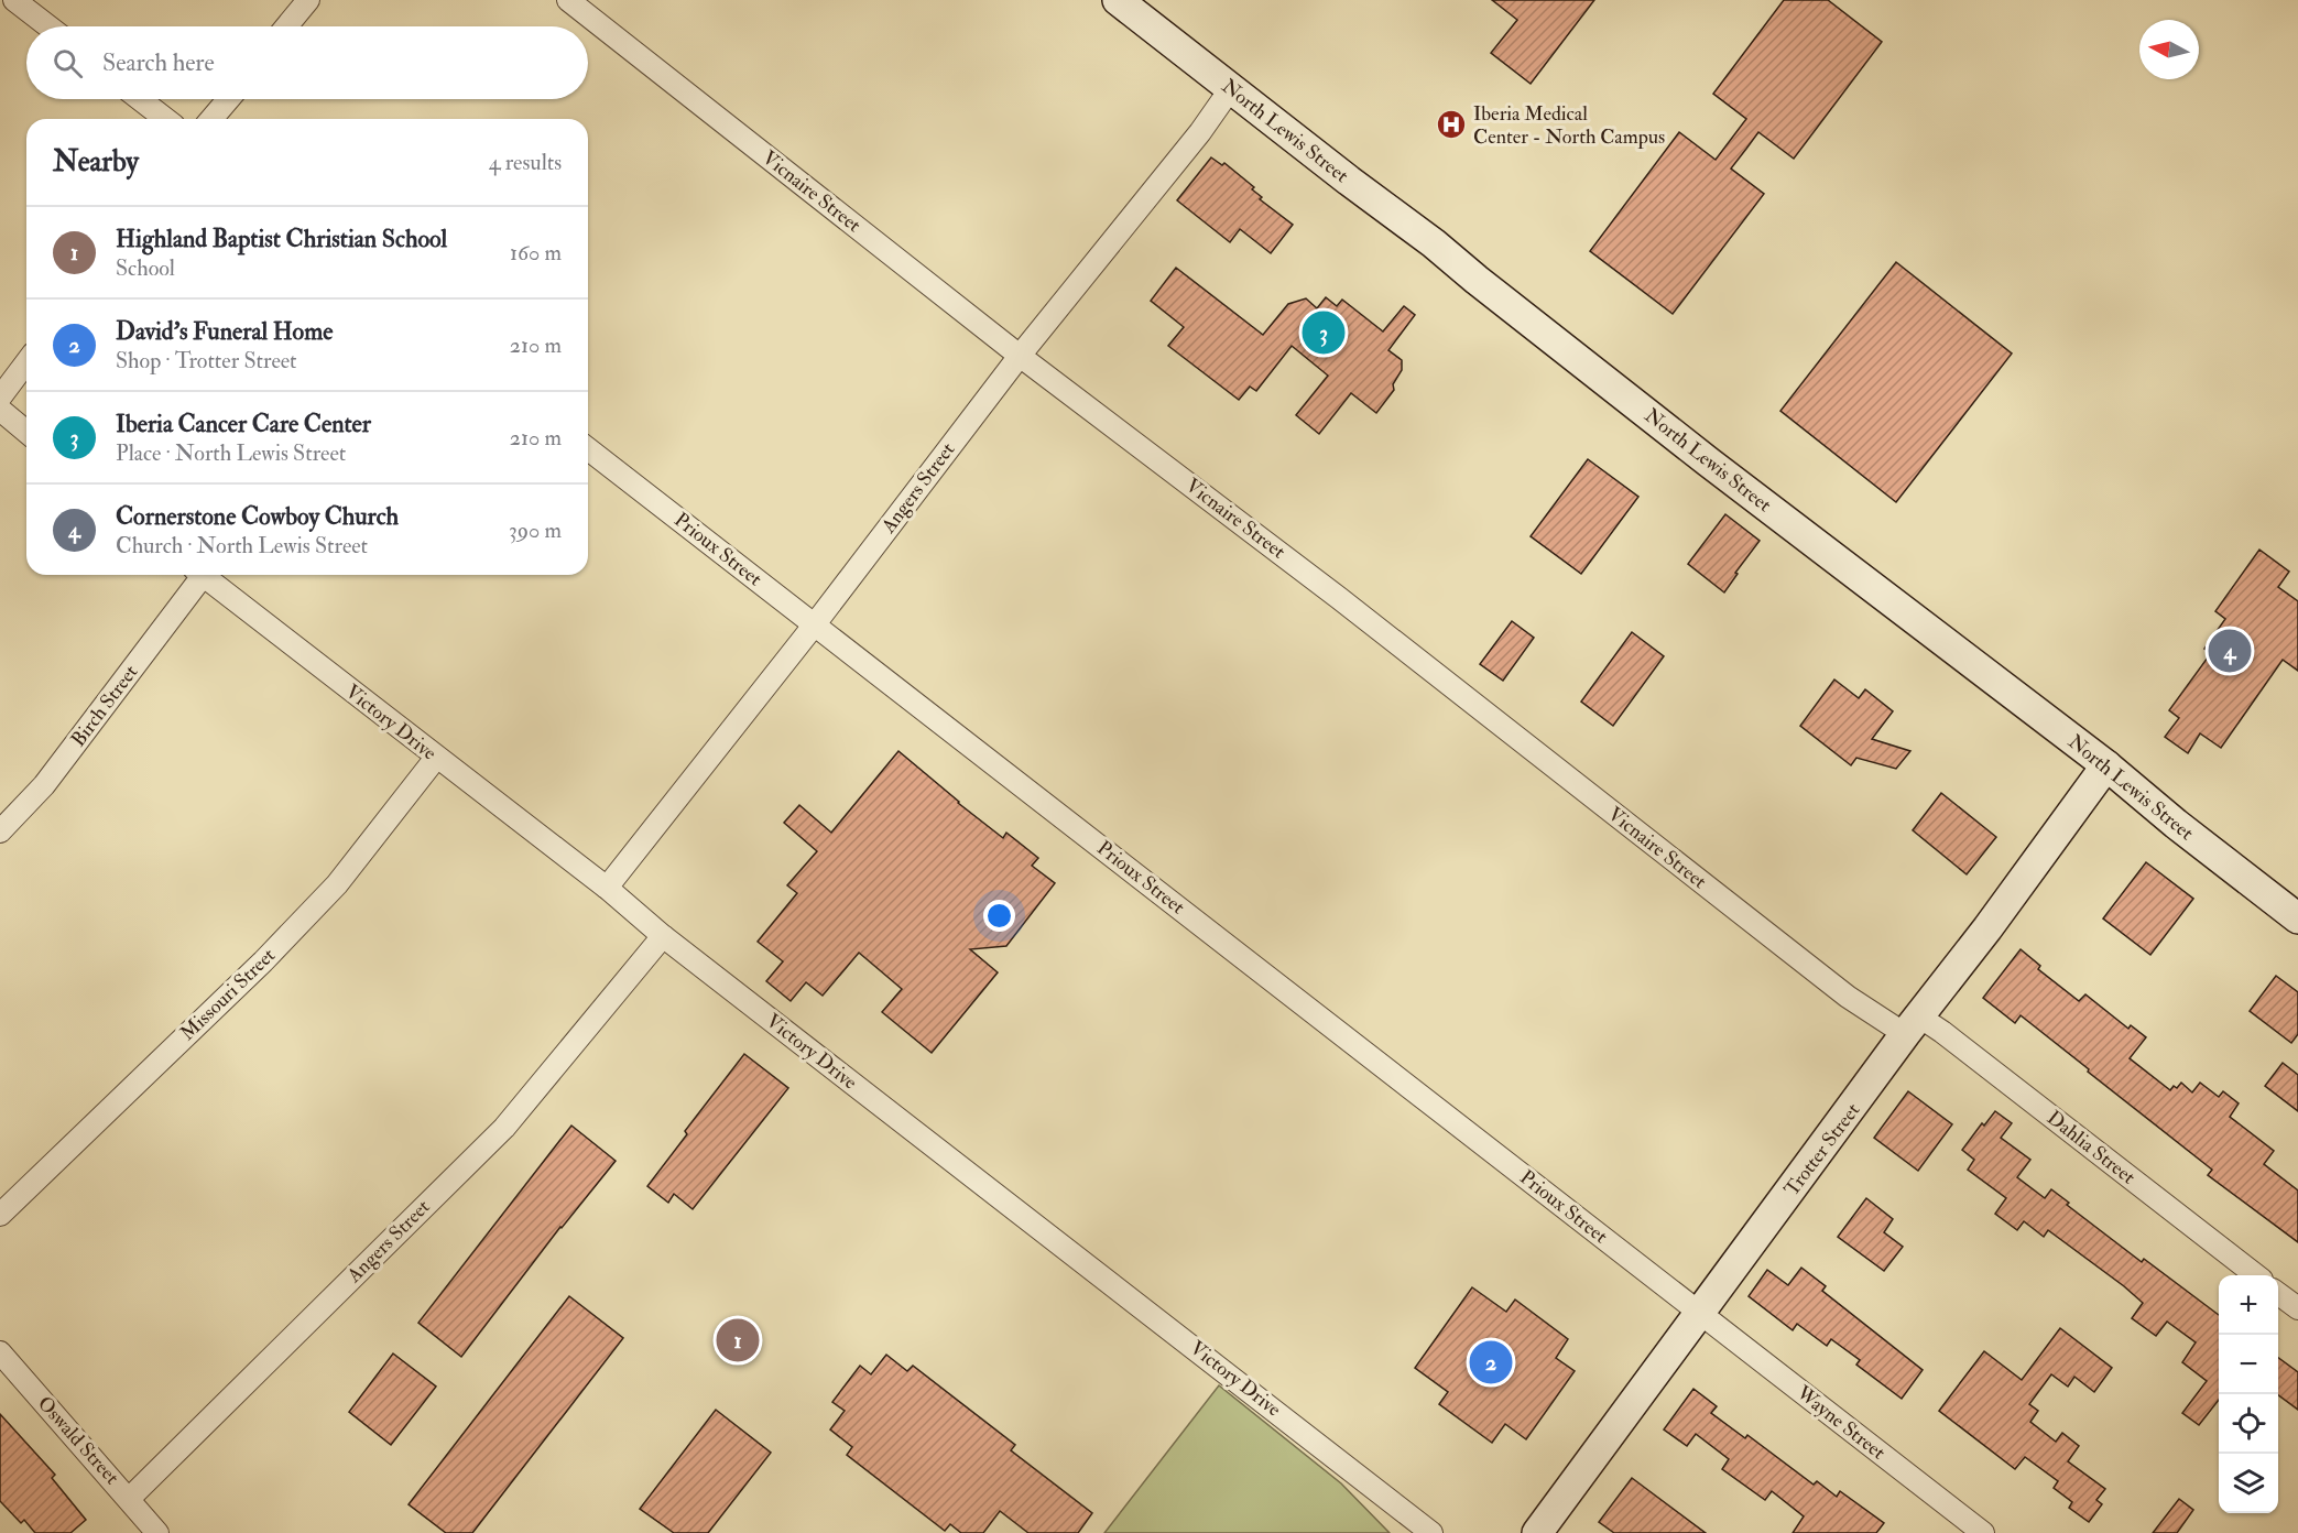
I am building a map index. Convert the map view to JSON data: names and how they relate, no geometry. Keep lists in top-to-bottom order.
{
  "streets": {
    "main road": ["North Lewis Street", "Trotter Street"],
    "street": [
      "Vicnaire Street",
      "Angers Street",
      "Prioux Street",
      "Birch Street",
      "Victory Drive",
      "Missouri Street",
      "Dahlia Street",
      "Wayne Street",
      "Oswald Street"
    ]
  },
  "crossings": [
    ["North Lewis Street", "Angers Street"],
    ["North Lewis Street", "Trotter Street"],
    ["Vicnaire Street", "Angers Street"],
    ["Vicnaire Street", "Dahlia Street"],
    ["Vicnaire Street", "Trotter Street"],
    ["Angers Street", "Prioux Street"],
    ["Angers Street", "Victory Drive"],
    ["Angers Street", "Oswald Street"],
    ["Prioux Street", "Trotter Street"],
    ["Prioux Street", "Wayne Street"],
    ["Victory Drive", "Missouri Street"],
    ["Dahlia Street", "Trotter Street"],
    ["Trotter Street", "Wayne Street"]
  ],
  "places": {
    "hospital": ["Iberia Medical Center - North Campus"]
  },
  "north": "left",
  "page": {
    "search": "Search here",
    "heading": ["Nearby", "4 results"],
    "list": [
      {
        "mark": "1",
        "name": "Highland Baptist Christian School",
        "note": "School",
        "value": "160 m"
      },
      {
        "mark": "2",
        "name": "David's Funeral Home",
        "note": "Shop · Trotter Street",
        "value": "210 m"
      },
      {
        "mark": "3",
        "name": "Iberia Cancer Care Center",
        "note": "Place · North Lewis Street",
        "value": "210 m"
      },
      {
        "mark": "4",
        "name": "Cornerstone Cowboy Church",
        "note": "Church · North Lewis Street",
        "value": "390 m"
      }
    ],
    "pins": [
      "3",
      "4",
      "1",
      "2"
    ],
    "map_buttons": ["+", "−"]
  }
}
